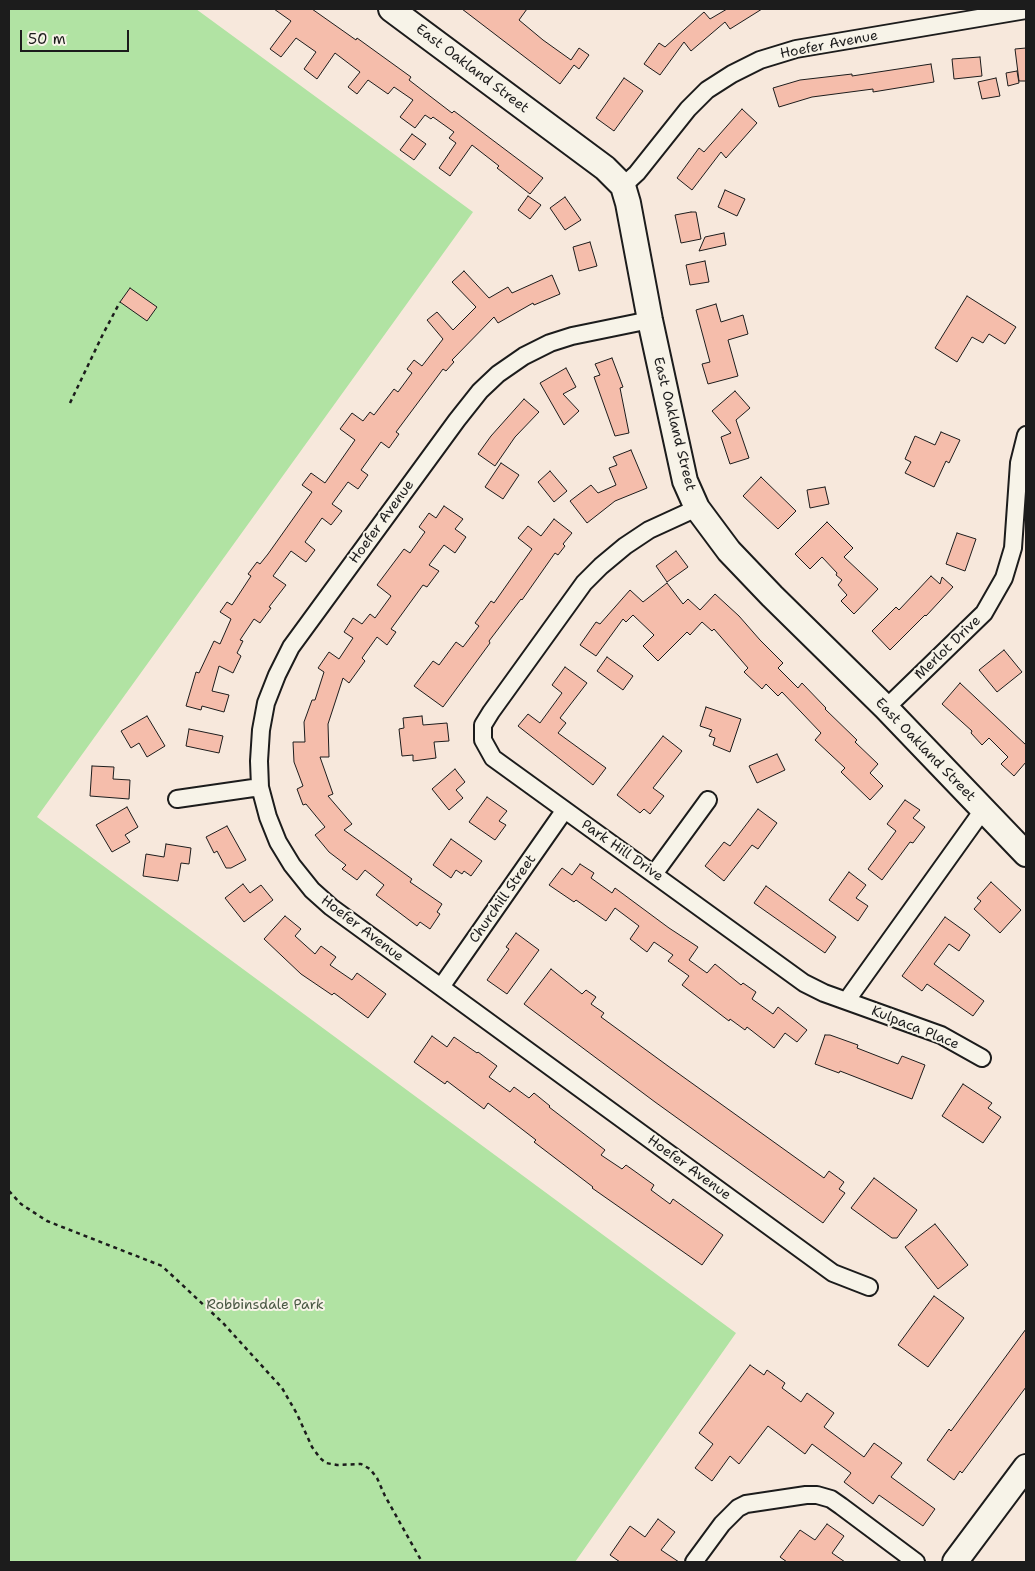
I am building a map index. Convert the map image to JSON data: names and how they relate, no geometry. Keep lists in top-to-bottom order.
{
  "streets": {
    "street": [
      "Hoefer Avenue",
      "East Oakland Street",
      "Merlot Drive",
      "Park Hill Drive",
      "Churchill Street",
      "Kulpaca Place"
    ]
  },
  "crossings": [
    ["Hoefer Avenue", "East Oakland Street"],
    ["Hoefer Avenue", "Churchill Street"],
    ["East Oakland Street", "Merlot Drive"],
    ["East Oakland Street", "Park Hill Drive"],
    ["Park Hill Drive", "Churchill Street"],
    ["Park Hill Drive", "Kulpaca Place"]
  ],
  "parks": ["Robbinsdale Park"],
  "scale_bar": "50 m"
}
